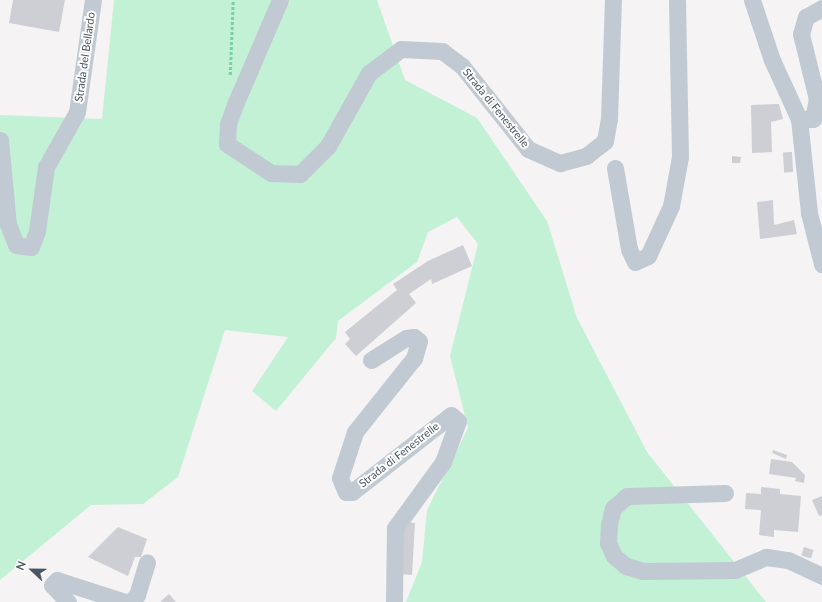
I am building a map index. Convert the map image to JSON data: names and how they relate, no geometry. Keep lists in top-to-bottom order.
{
  "streets": {
    "street": ["Strada del Bellardo", "Strada di Fenestrelle"]
  },
  "north": "left"
}
